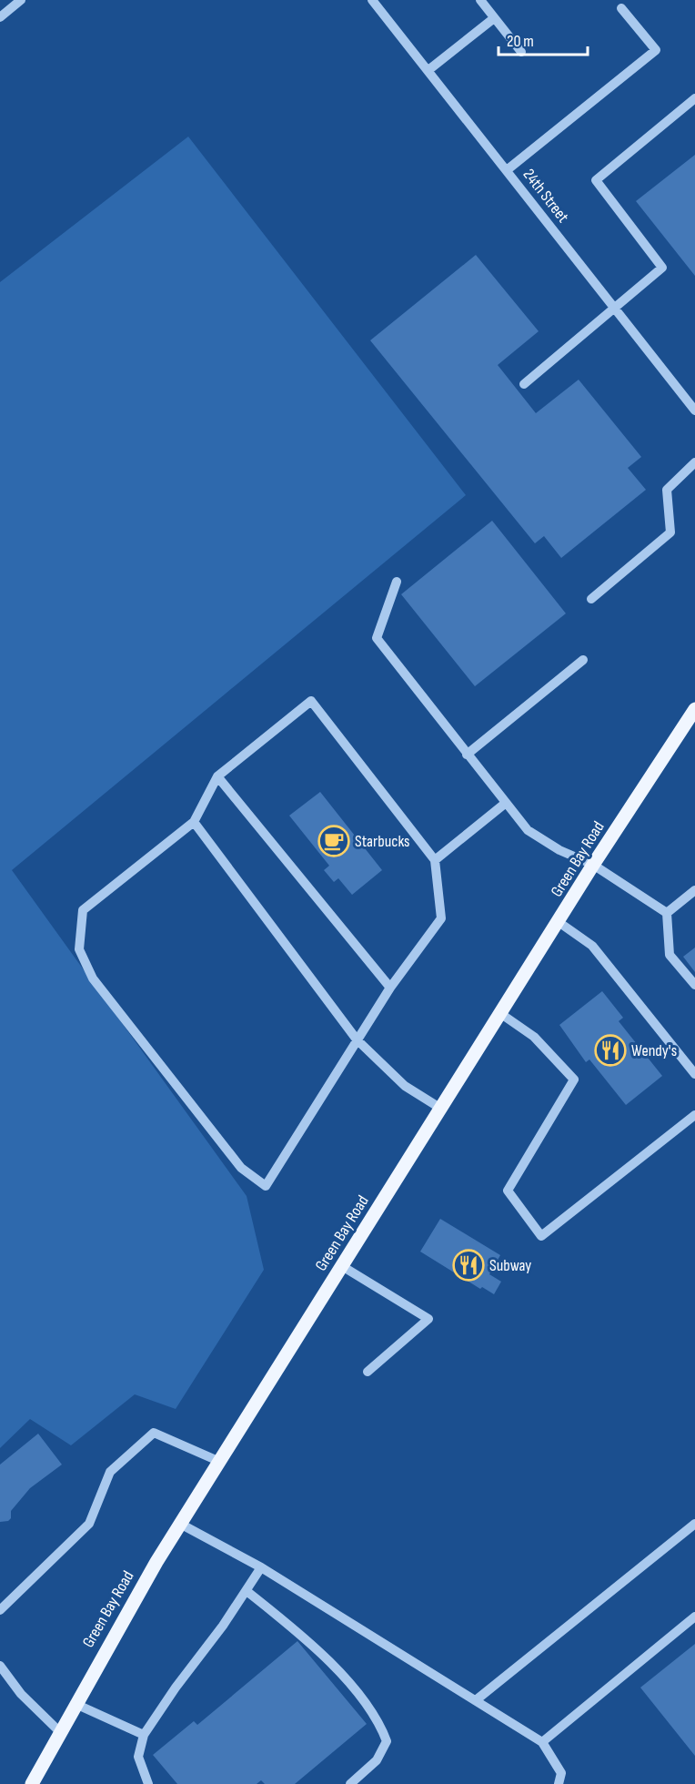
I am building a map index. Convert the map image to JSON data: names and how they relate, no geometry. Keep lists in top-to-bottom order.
{
  "streets": {
    "main road": ["Green Bay Road"],
    "street": ["24th Street"]
  },
  "places": {
    "cafe": ["Starbucks"],
    "restaurant": ["Wendy's", "Subway"]
  },
  "scale_bar": "20 m"
}
